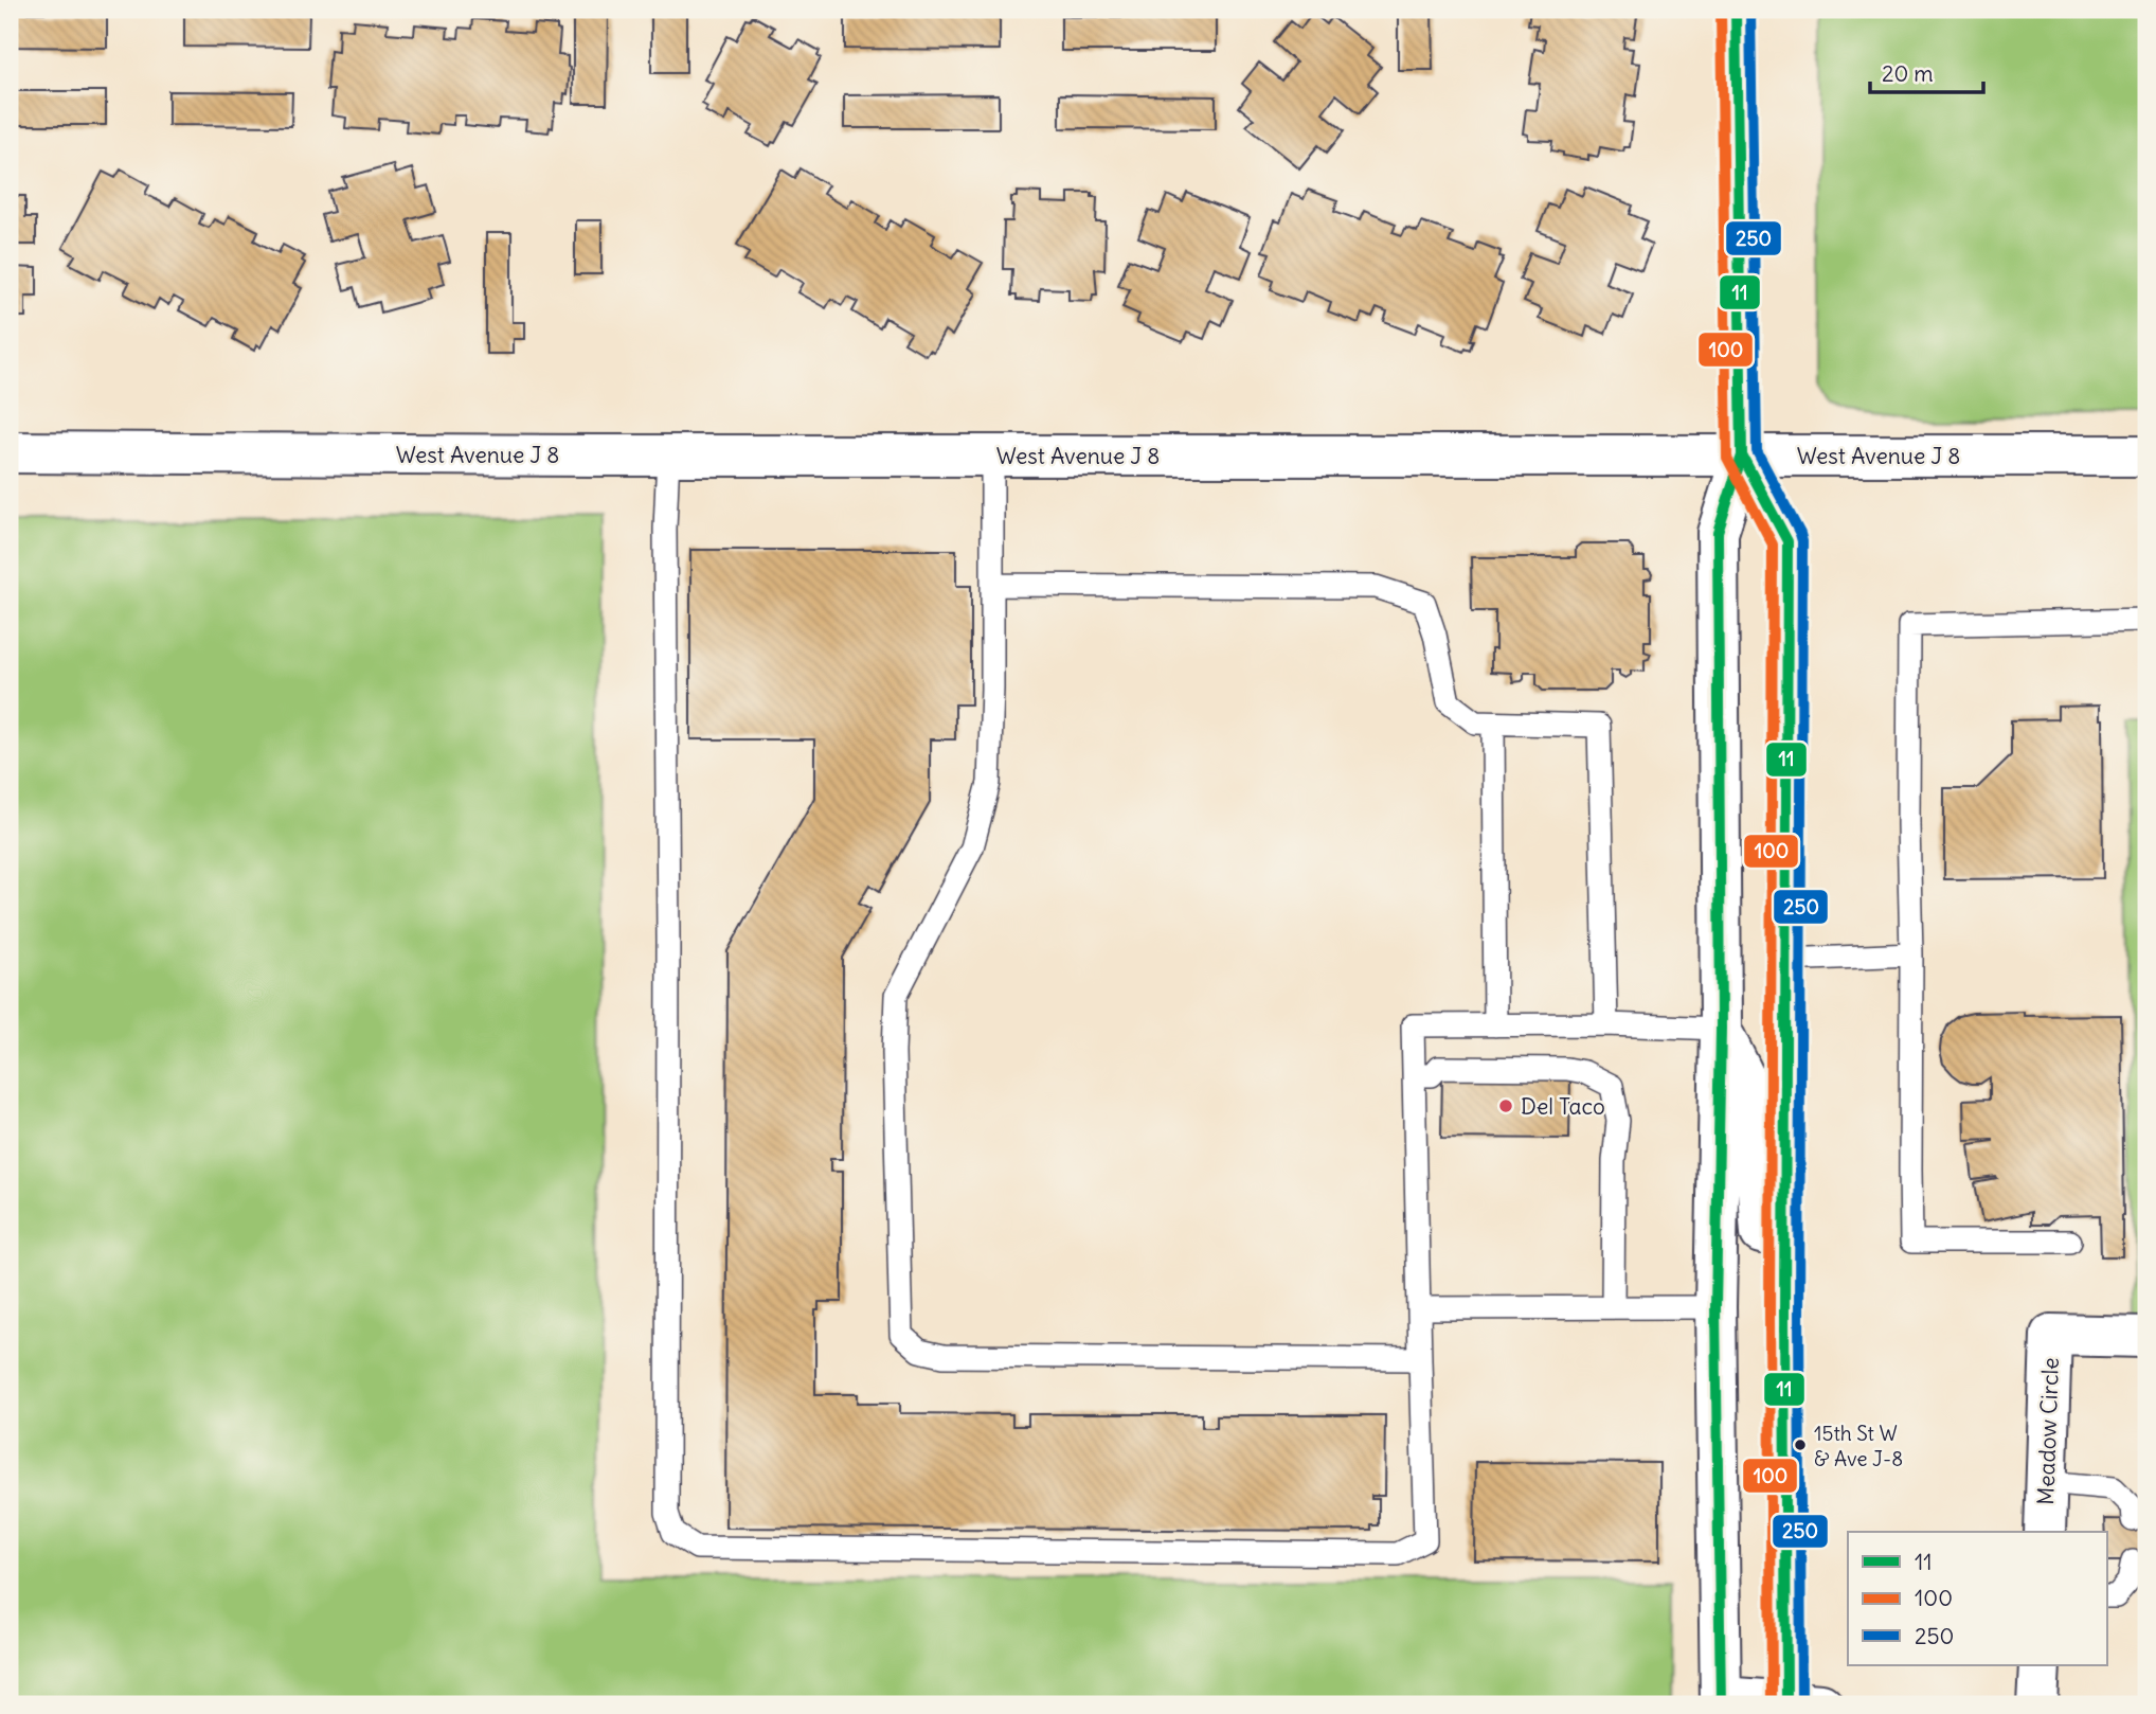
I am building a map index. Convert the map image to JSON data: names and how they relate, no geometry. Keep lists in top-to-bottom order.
{
  "streets": {
    "street": ["West Avenue J 8", "Meadow Circle"]
  },
  "places": ["Del Taco", "15th St W & Ave J-8"],
  "lines": ["transit line 11", "transit line 100", "transit line 250"],
  "legend": ["11", "100", "250"],
  "scale_bar": "20 m"
}
